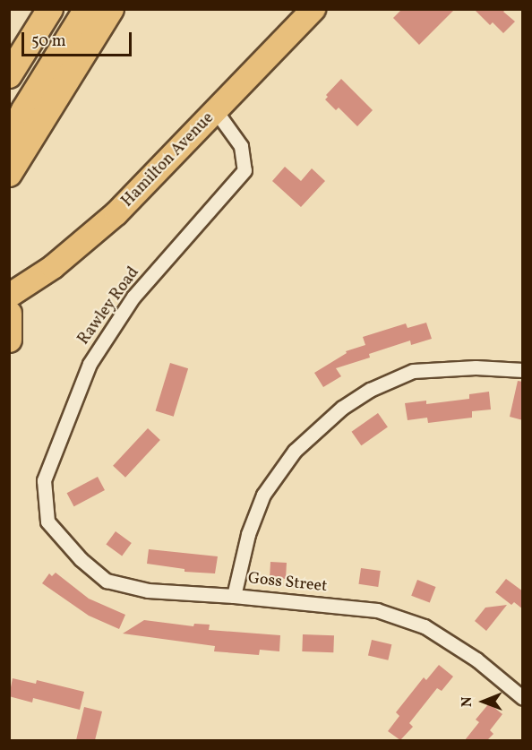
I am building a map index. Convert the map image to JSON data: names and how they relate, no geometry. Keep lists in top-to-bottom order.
{
  "streets": {
    "main road": ["Hamilton Avenue"],
    "street": ["Rawley Road", "Goss Street"]
  },
  "crossings": [
    ["Hamilton Avenue", "Rawley Road"],
    ["Rawley Road", "Goss Street"]
  ],
  "scale_bar": "50 m",
  "north": "left"
}
